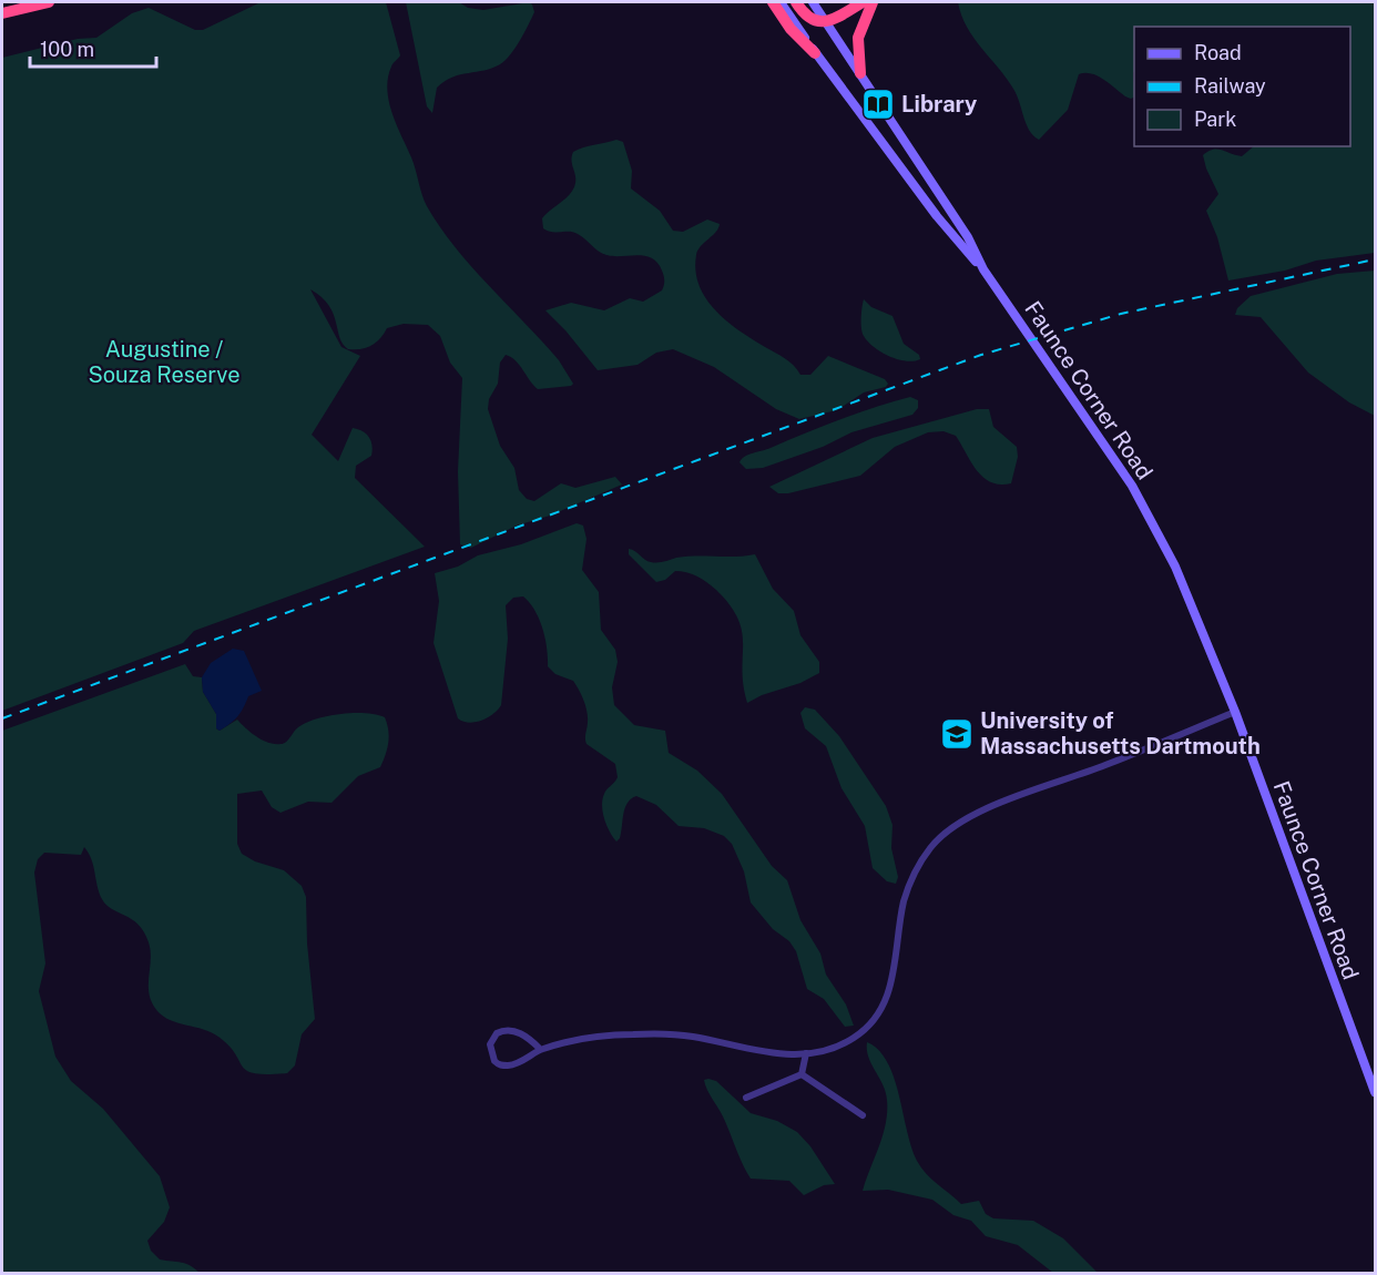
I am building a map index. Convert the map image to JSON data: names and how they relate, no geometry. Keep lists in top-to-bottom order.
{
  "streets": {
    "main road": ["Faunce Corner Road"]
  },
  "parks": ["Augustine / Souza Reserve"],
  "places": {
    "library": ["Library"],
    "school or university": ["University of Massachusetts Dartmouth"]
  },
  "legend": ["Road", "Railway", "Park"],
  "scale_bar": "100 m"
}
